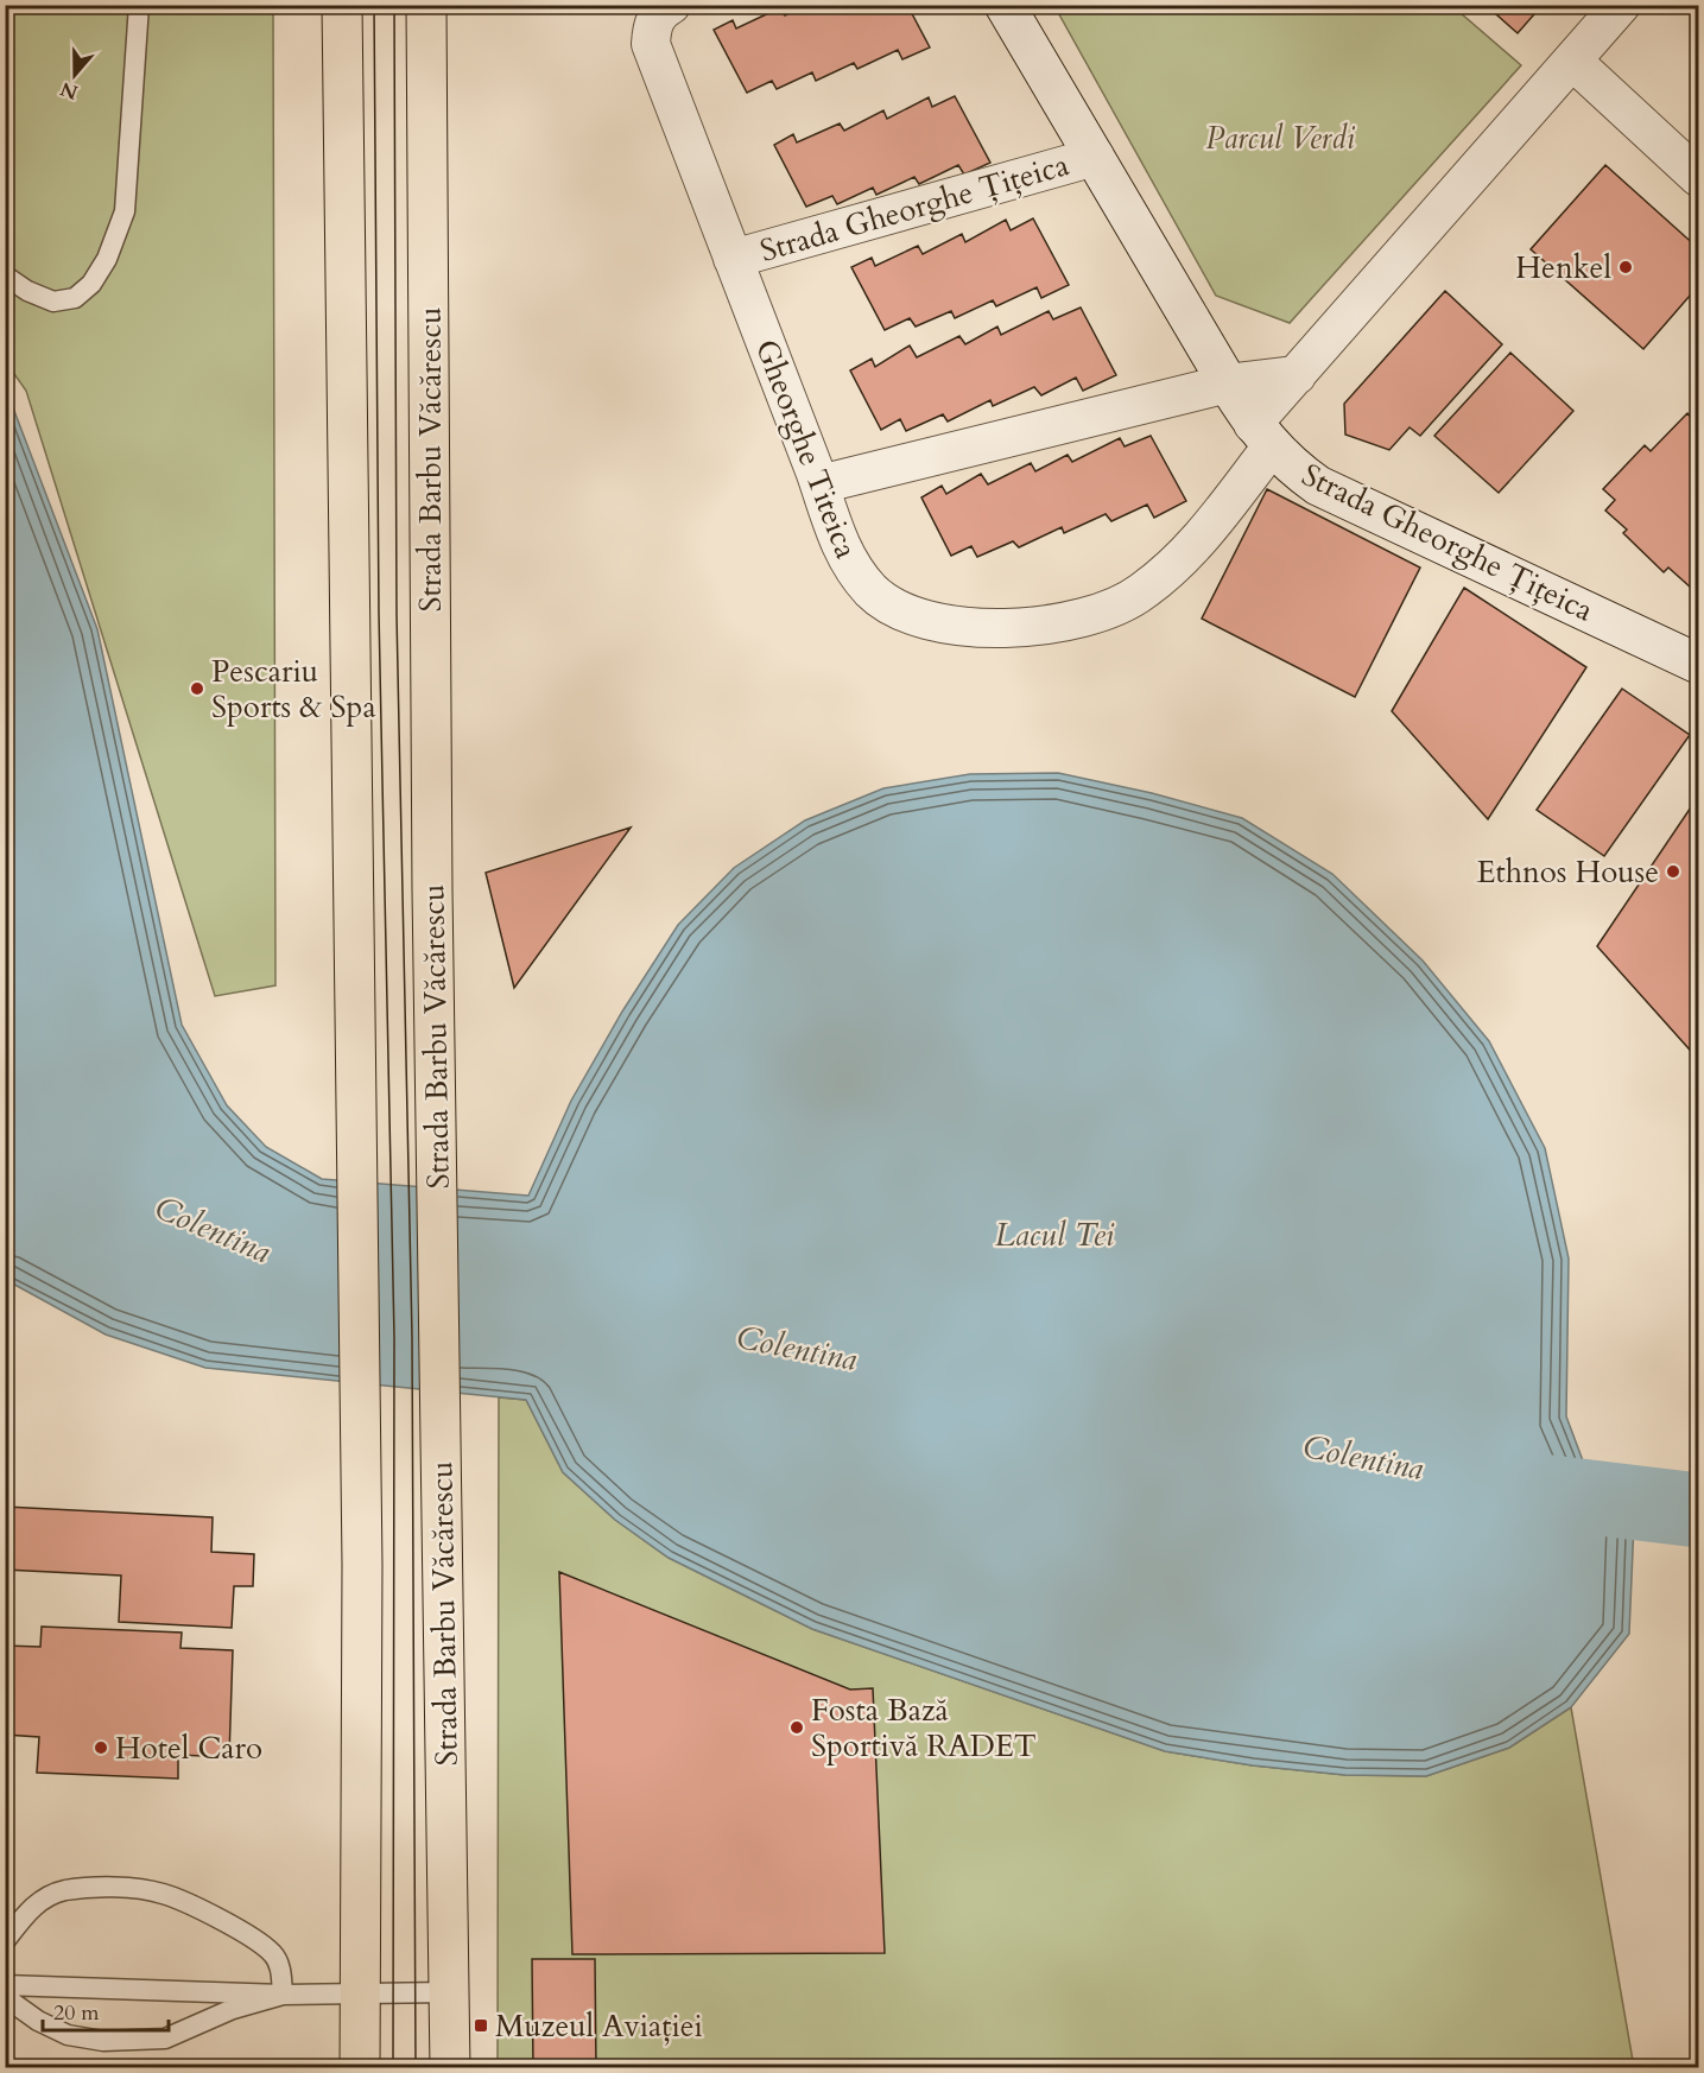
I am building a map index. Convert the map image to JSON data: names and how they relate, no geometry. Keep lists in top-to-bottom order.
{
  "streets": {
    "main road": ["Strada Barbu Văcărescu"],
    "street": ["Strada Gheorghe Țițeica", "Gheorghe Titeica"]
  },
  "crossings": [
    ["Strada Gheorghe Țițeica", "Gheorghe Titeica"]
  ],
  "water": ["Colentina", "Lacul Tei"],
  "parks": ["Parcul Verdi"],
  "places": {
    "other": [
      "Henkel",
      "Pescariu Sports & Spa",
      "Ethnos House",
      "Fosta Bază Sportivă RADET",
      "Hotel Caro"
    ],
    "transit": ["Muzeul Aviației"]
  },
  "scale_bar": "20 m",
  "north": "bottom"
}
